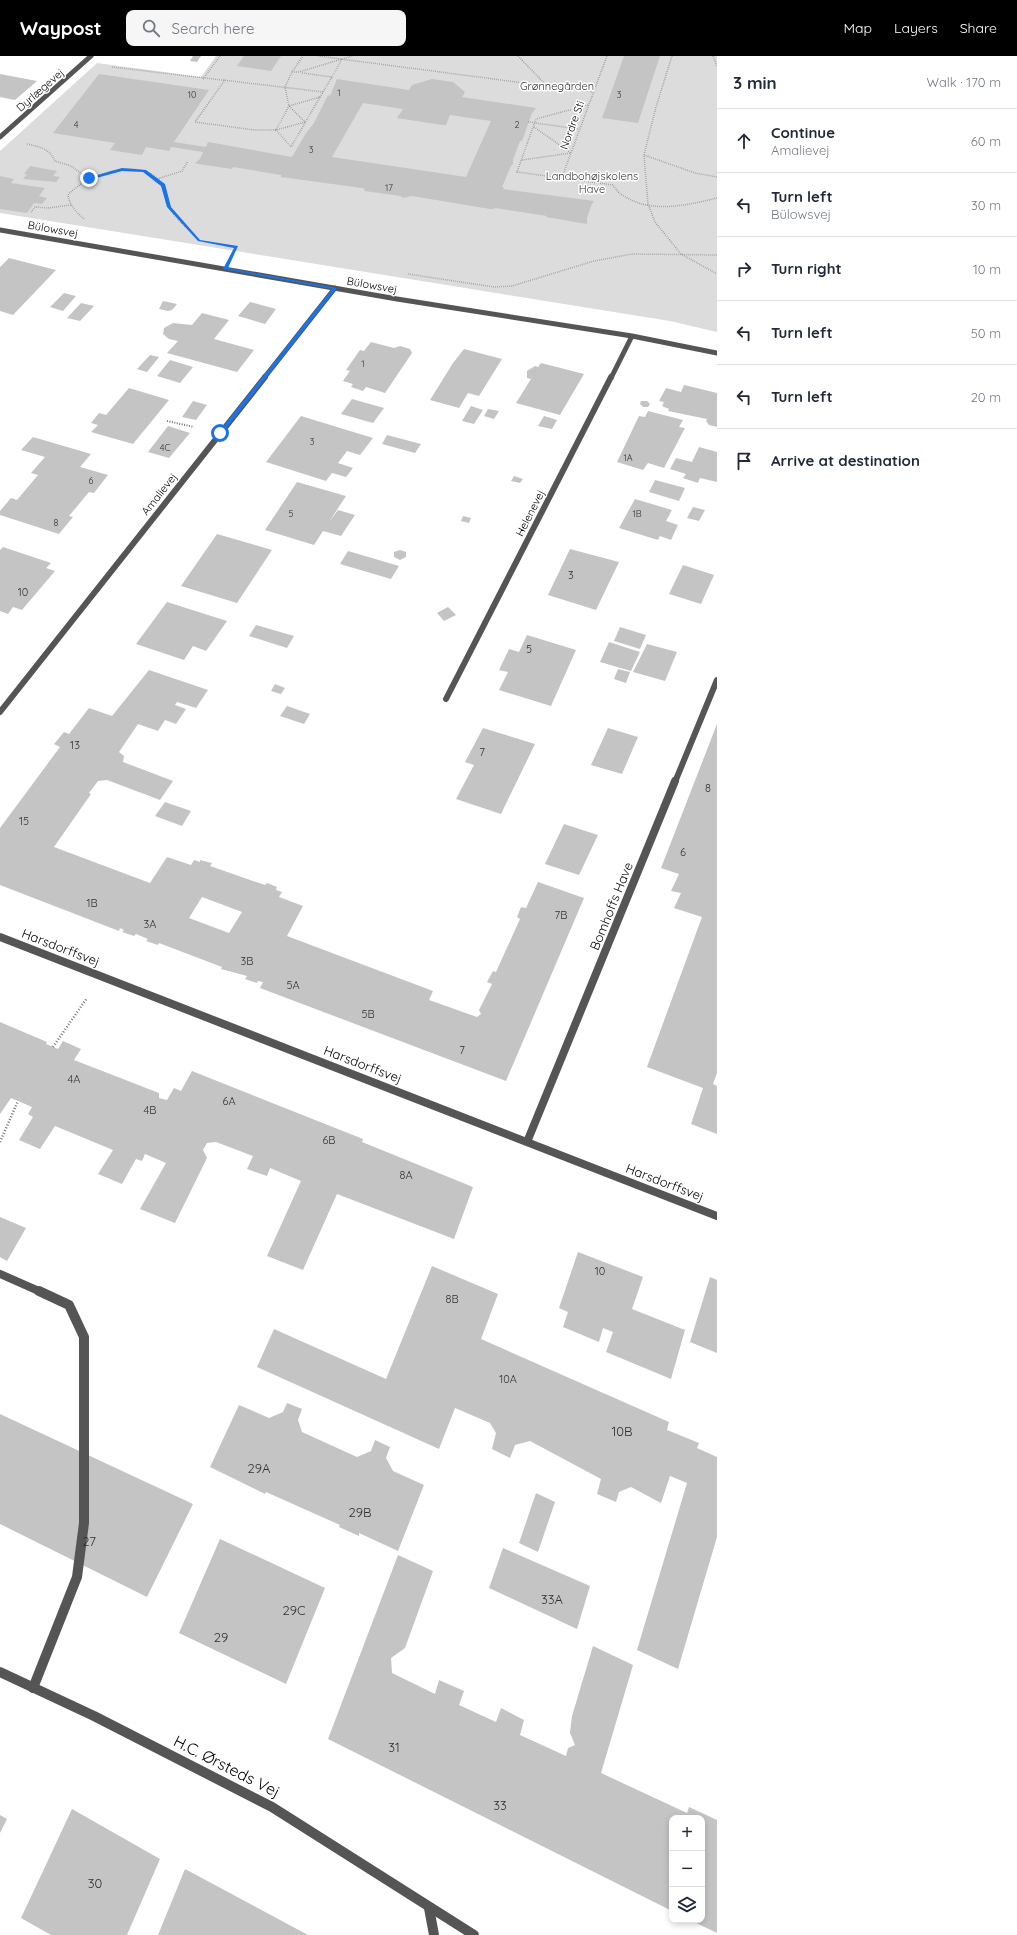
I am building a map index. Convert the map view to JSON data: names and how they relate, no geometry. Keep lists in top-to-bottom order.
{
  "streets": {
    "street": [
      "Dyrlægevej",
      "Bülowsvej",
      "Amalievej",
      "Helenevej",
      "Bomhoffs Have",
      "Harsdorffsvej",
      "H.C. Ørsteds Vej"
    ],
    "path": ["Nordre Sti"]
  },
  "crossings": [
    ["Bülowsvej", "Amalievej"],
    ["Bülowsvej", "Helenevej"],
    ["Bomhoffs Have", "Harsdorffsvej"]
  ],
  "parks": ["Grønnegården", "Landbohøjskolens Have"],
  "house_numbers": [
    "1",
    "10",
    "3",
    "4",
    "2",
    "3",
    "17",
    "1",
    "3",
    "4C",
    "1A",
    "6",
    "5",
    "1B",
    "8",
    "3",
    "10",
    "5",
    "13",
    "7",
    "8",
    "15",
    "6",
    "1B",
    "7B",
    "3A",
    "3B",
    "5A",
    "5B",
    "7",
    "4A",
    "6A",
    "4B",
    "6B",
    "8A",
    "10",
    "8B",
    "10A",
    "10B",
    "29A",
    "29B",
    "27",
    "33A",
    "29C",
    "29",
    "31",
    "33",
    "30"
  ],
  "page": {
    "header": "Waypost",
    "search": "Search here",
    "nav": ["Map", "Layers", "Share"],
    "heading": ["3 min", "Walk · 170 m"],
    "list": [
      ["Continue", "Amalievej", "60 m"],
      ["Turn left", "Bülowsvej", "30 m"],
      ["Turn right", "10 m"],
      ["Turn left", "50 m"],
      ["Turn left", "20 m"],
      "Arrive at destination"
    ],
    "map_buttons": ["+", "−"]
  }
}
